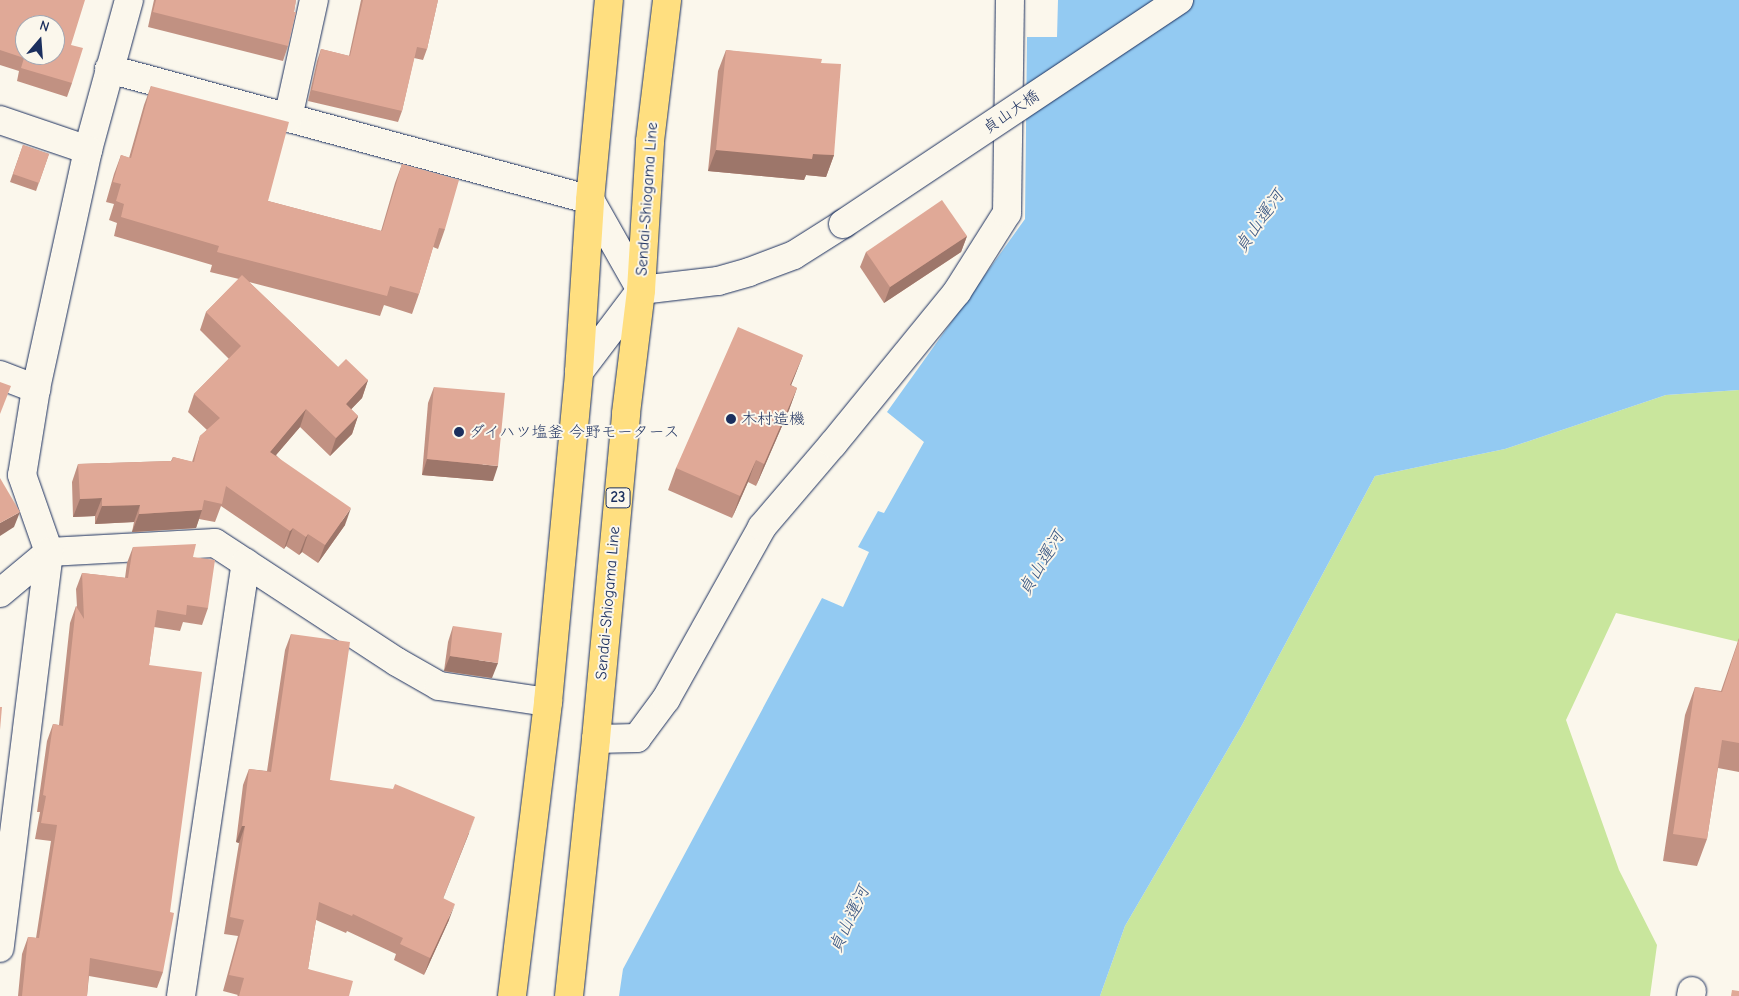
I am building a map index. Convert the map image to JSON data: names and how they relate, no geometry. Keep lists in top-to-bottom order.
{
  "streets": {
    "main road": ["Sendai-Shiogama Line", "23"],
    "street": ["貞山大橋"]
  },
  "crossings": [
    ["貞山大橋", "Sendai-Shiogama Line"]
  ],
  "water": ["貞山運河"],
  "places": ["木村造機", "ダイハツ塩釜 今野モータース"],
  "north": "top"
}
